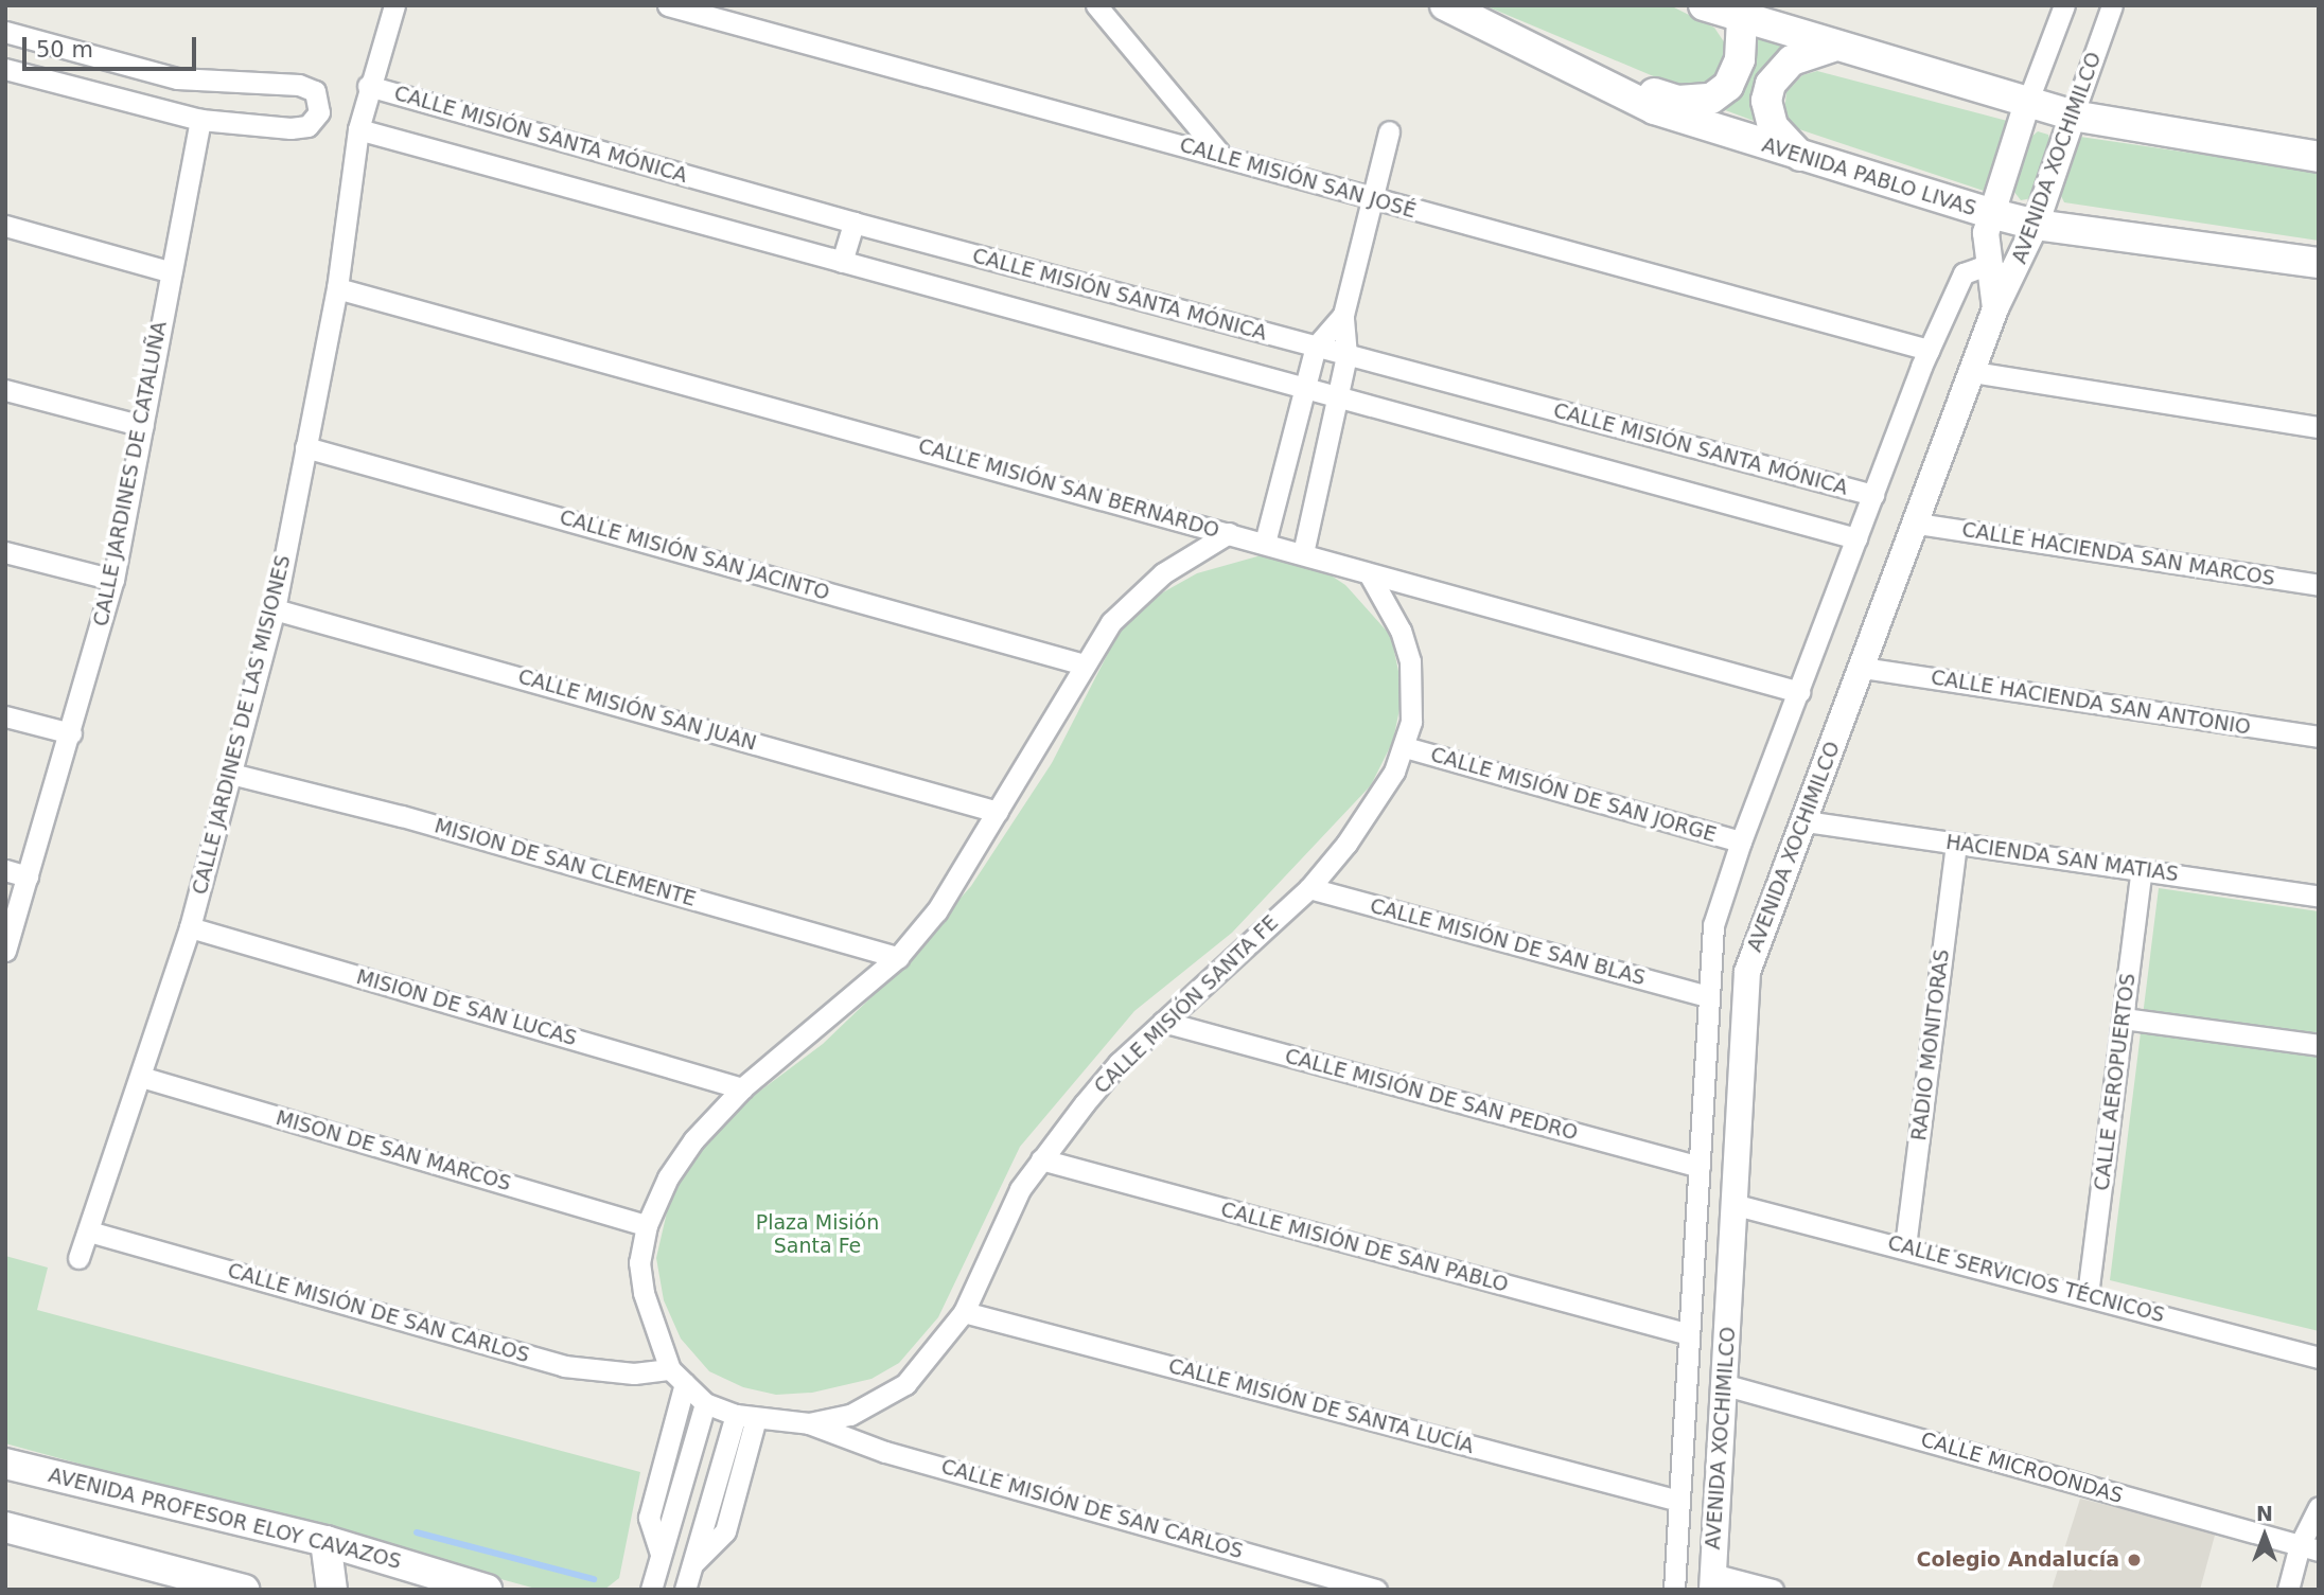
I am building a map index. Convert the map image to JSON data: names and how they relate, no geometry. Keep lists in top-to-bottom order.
{
  "streets": {
    "main road": ["AVENIDA PABLO LIVAS", "AVENIDA PROFESOR ELOY CAVAZOS"],
    "street": [
      "CALLE MISIÓN SANTA MÓNICA",
      "AVENIDA XOCHIMILCO",
      "CALLE MISIÓN SAN JOSÉ",
      "CALLE JARDINES DE CATALUÑA",
      "CALLE MISIÓN SAN BERNARDO",
      "CALLE HACIENDA SAN MARCOS",
      "CALLE MISIÓN SAN JACINTO",
      "CALLE HACIENDA SAN ANTONIO",
      "CALLE MISIÓN SAN JUAN",
      "CALLE JARDINES DE LAS MISIONES",
      "CALLE MISIÓN DE SAN JORGE",
      "HACIENDA SAN MATIAS",
      "MISION DE SAN CLEMENTE",
      "CALLE MISIÓN DE SAN BLAS",
      "CALLE MISIÓN SANTA FE",
      "MISION DE SAN LUCAS",
      "RADIO MONITORAS",
      "CALLE AEROPUERTOS",
      "CALLE MISIÓN DE SAN PEDRO",
      "MISON DE SAN MARCOS",
      "CALLE MISIÓN DE SAN PABLO",
      "CALLE SERVICIOS TÉCNICOS",
      "CALLE MISIÓN DE SAN CARLOS",
      "CALLE MISIÓN DE SANTA LUCÍA",
      "CALLE MICROONDAS"
    ]
  },
  "crossings": [
    ["CALLE MISIÓN SANTA MÓNICA", "CALLE JARDINES DE LAS MISIONES"],
    ["AVENIDA XOCHIMILCO", "AVENIDA PABLO LIVAS"],
    ["AVENIDA XOCHIMILCO", "CALLE HACIENDA SAN MARCOS"],
    ["AVENIDA XOCHIMILCO", "CALLE HACIENDA SAN ANTONIO"],
    ["AVENIDA XOCHIMILCO", "HACIENDA SAN MATIAS"],
    ["AVENIDA XOCHIMILCO", "CALLE SERVICIOS TÉCNICOS"],
    ["AVENIDA XOCHIMILCO", "CALLE MICROONDAS"],
    ["CALLE MISIÓN SAN BERNARDO", "CALLE JARDINES DE LAS MISIONES"],
    ["CALLE MISIÓN SAN BERNARDO", "CALLE MISIÓN SANTA FE"],
    ["CALLE MISIÓN SAN JACINTO", "CALLE JARDINES DE LAS MISIONES"],
    ["CALLE MISIÓN SAN JACINTO", "CALLE MISIÓN SANTA FE"],
    ["CALLE MISIÓN SAN JUAN", "CALLE JARDINES DE LAS MISIONES"],
    ["CALLE MISIÓN SAN JUAN", "CALLE MISIÓN SANTA FE"],
    ["CALLE JARDINES DE LAS MISIONES", "MISION DE SAN CLEMENTE"],
    ["CALLE JARDINES DE LAS MISIONES", "MISION DE SAN LUCAS"],
    ["CALLE JARDINES DE LAS MISIONES", "MISON DE SAN MARCOS"],
    ["CALLE JARDINES DE LAS MISIONES", "CALLE MISIÓN DE SAN CARLOS"],
    ["CALLE MISIÓN DE SAN JORGE", "CALLE MISIÓN SANTA FE"],
    ["HACIENDA SAN MATIAS", "RADIO MONITORAS"],
    ["HACIENDA SAN MATIAS", "CALLE AEROPUERTOS"],
    ["MISION DE SAN CLEMENTE", "CALLE MISIÓN SANTA FE"],
    ["CALLE MISIÓN DE SAN BLAS", "CALLE MISIÓN SANTA FE"],
    ["CALLE MISIÓN SANTA FE", "MISION DE SAN LUCAS"],
    ["CALLE MISIÓN SANTA FE", "CALLE MISIÓN DE SAN PEDRO"],
    ["CALLE MISIÓN SANTA FE", "MISON DE SAN MARCOS"],
    ["CALLE MISIÓN SANTA FE", "CALLE MISIÓN DE SAN PABLO"],
    ["CALLE MISIÓN SANTA FE", "CALLE MISIÓN DE SAN CARLOS"],
    ["CALLE MISIÓN SANTA FE", "CALLE MISIÓN DE SANTA LUCÍA"],
    ["RADIO MONITORAS", "CALLE SERVICIOS TÉCNICOS"],
    ["CALLE AEROPUERTOS", "CALLE SERVICIOS TÉCNICOS"]
  ],
  "parks": ["Plaza Misión Santa Fe"],
  "places": ["Colegio Andalucía"],
  "scale_bar": "50 m",
  "north": "top"
}
